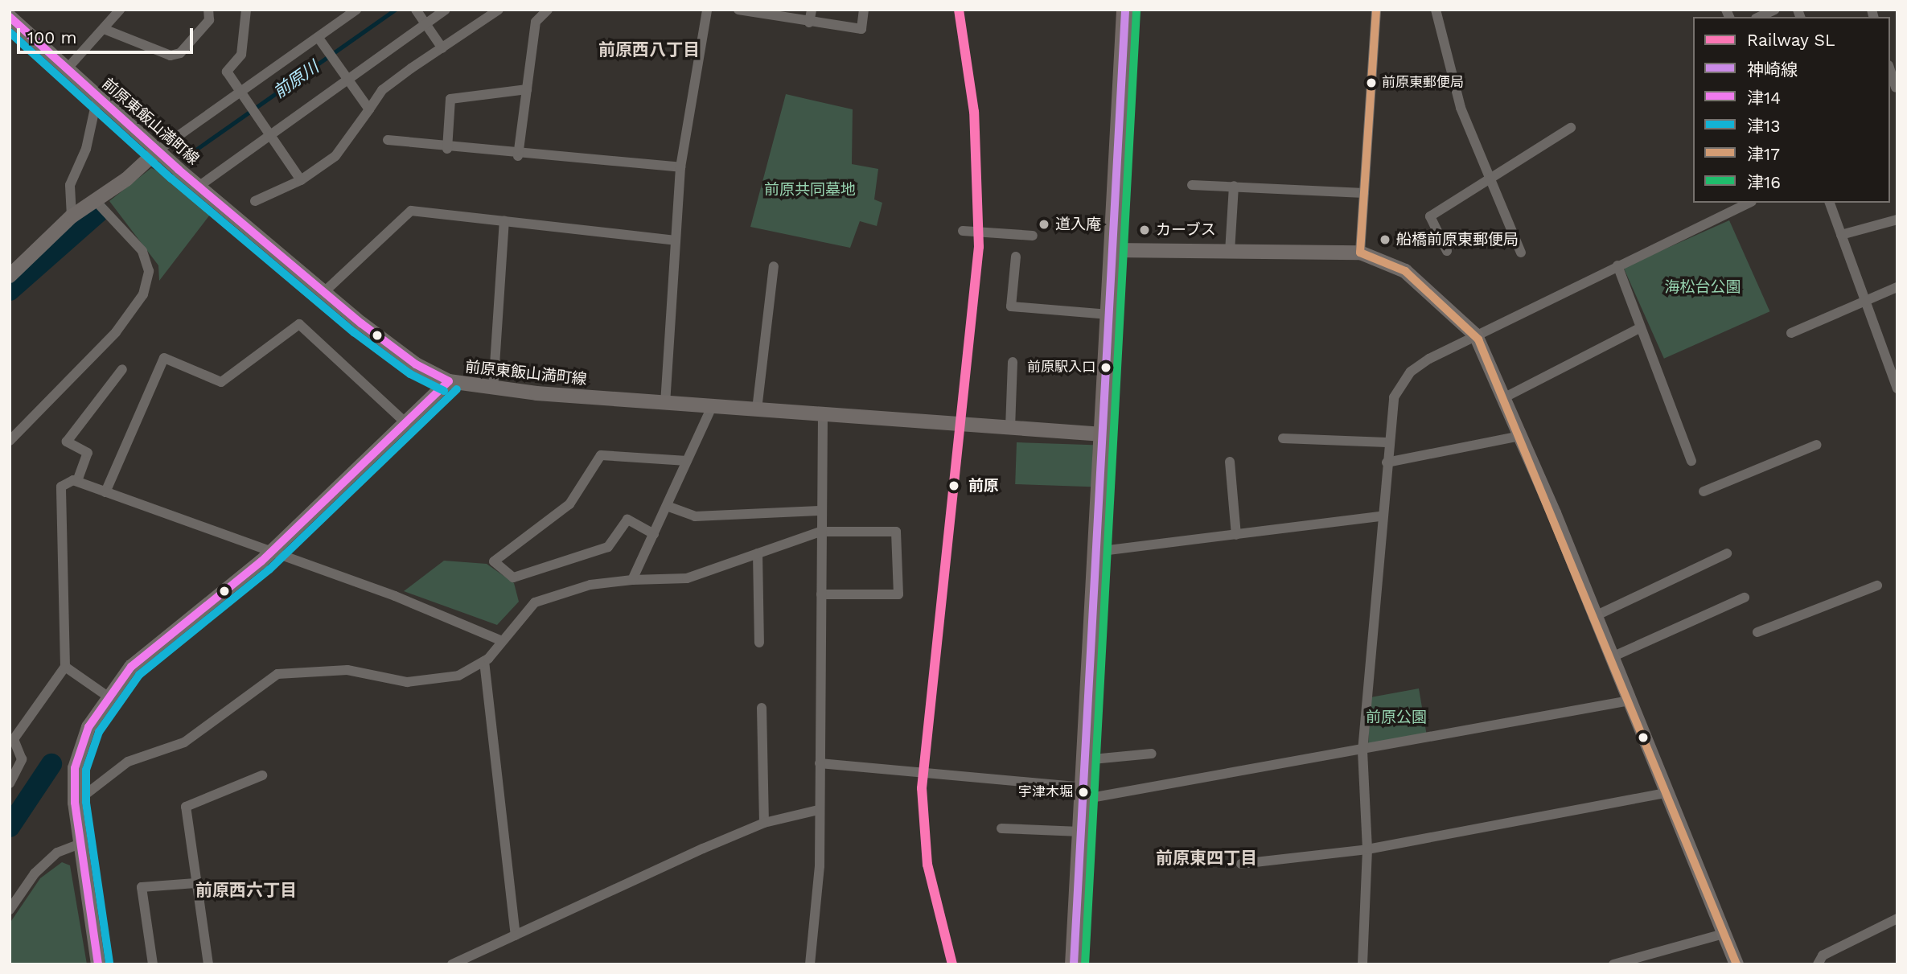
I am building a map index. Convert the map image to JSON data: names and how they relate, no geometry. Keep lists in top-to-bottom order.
{
  "streets": {
    "street": ["前原東飯山満町線"]
  },
  "districts": ["前原西八丁目", "前原東四丁目", "前原西六丁目"],
  "water": ["前原川"],
  "parks": ["前原共同墓地", "海松台公園", "前原公園"],
  "places": [
    "前原東郵便局",
    "道入庵",
    "カーブス",
    "船橋前原東郵便局",
    "前原駅入口",
    "前原",
    "宇津木堀"
  ],
  "lines": [
    "rail line SL",
    "transit line 神崎線",
    "transit line 津17",
    "transit line 津16",
    "transit line 津14",
    "transit line 津13"
  ],
  "legend": [
    "Railway SL",
    "神崎線",
    "津14",
    "津13",
    "津17",
    "津16"
  ],
  "scale_bar": "100 m"
}
